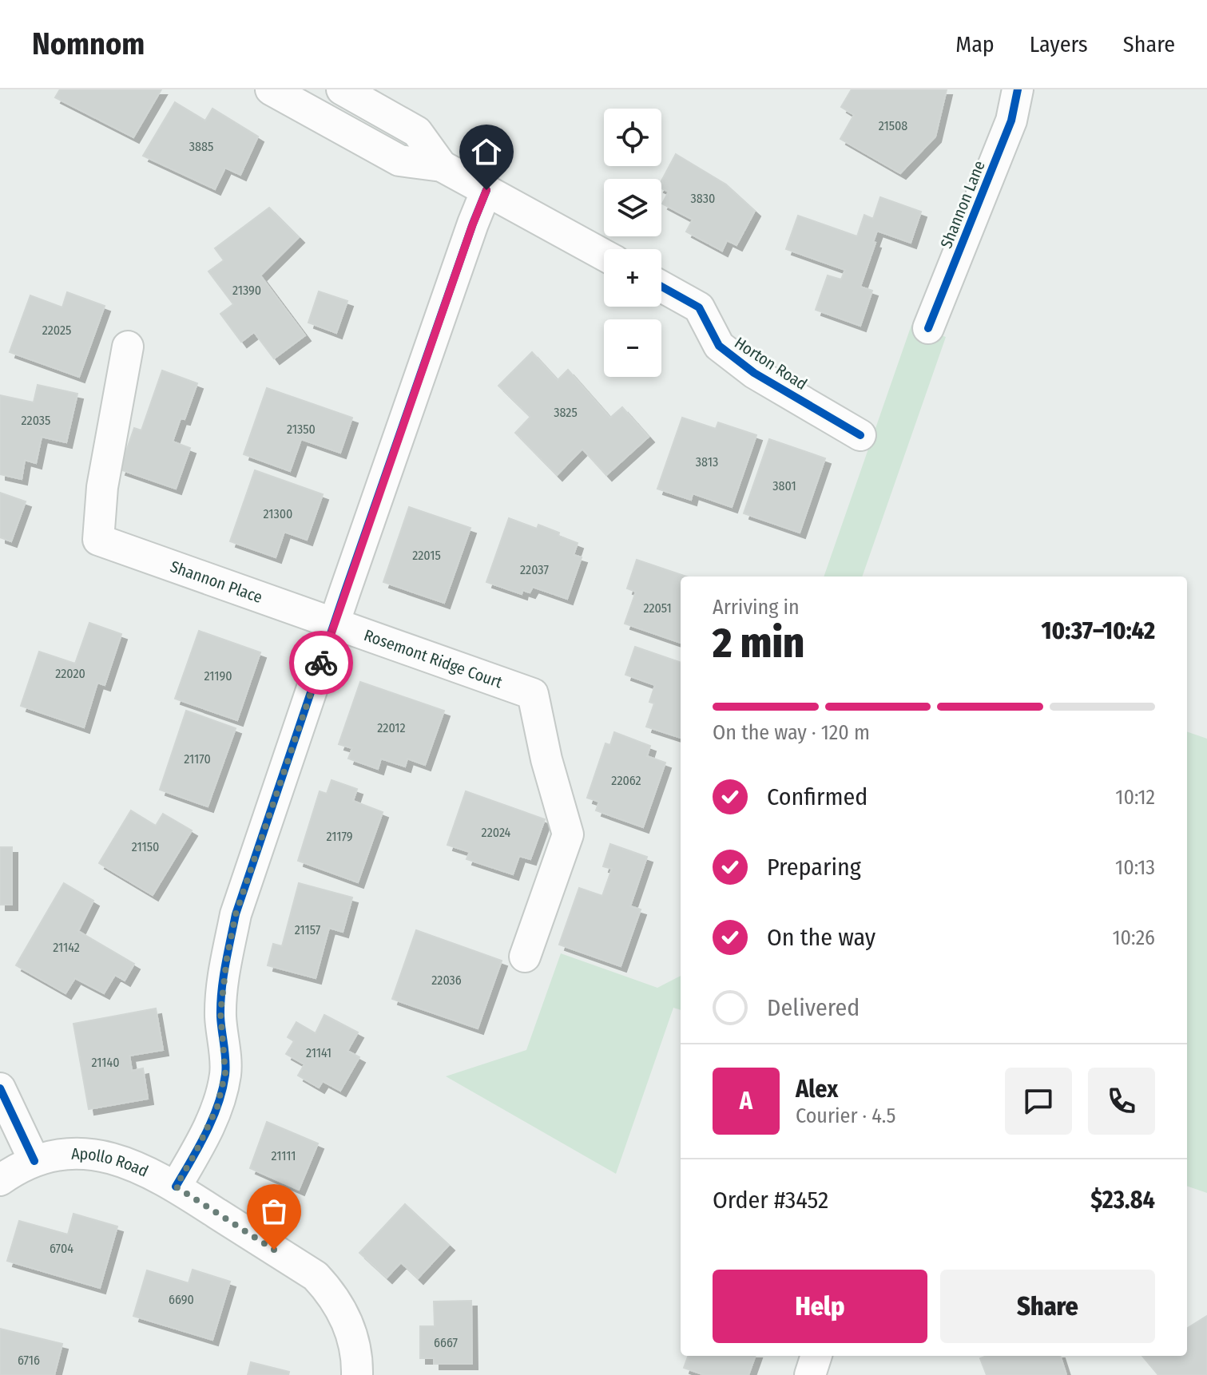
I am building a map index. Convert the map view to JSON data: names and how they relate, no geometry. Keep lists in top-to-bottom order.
{
  "streets": {
    "street": [
      "Shannon Lane",
      "Horton Road",
      "Shannon Place",
      "Rosemont Ridge Court",
      "Apollo Road"
    ]
  },
  "crossings": [
    ["Shannon Place", "Rosemont Ridge Court"]
  ],
  "house_numbers": [
    "21508",
    "3885",
    "3830",
    "21390",
    "22025",
    "3825",
    "22035",
    "21350",
    "3813",
    "3801",
    "21300",
    "22015",
    "22037",
    "22051",
    "22020",
    "21190",
    "22012",
    "21170",
    "22062",
    "22024",
    "21179",
    "21150",
    "21157",
    "21142",
    "22036",
    "21141",
    "21140",
    "21111",
    "6704",
    "6690",
    "6667",
    "6716"
  ],
  "page": {
    "header": "Nomnom",
    "nav": ["Map", "Layers", "Share"],
    "map_buttons": ["+", "−"],
    "heading": ["2 min", "Arriving in", "10:37–10:42"],
    "panel": [
      "Alex",
      "Courier · 4.5",
      "Order #3452",
      "$23.84"
    ],
    "bar": "On the way · 120 m",
    "list": [
      ["Confirmed", "10:12"],
      ["Preparing", "10:13"],
      ["On the way", "10:26"],
      "Delivered"
    ],
    "round": "A",
    "buttons": ["Help", "Share"]
  }
}
